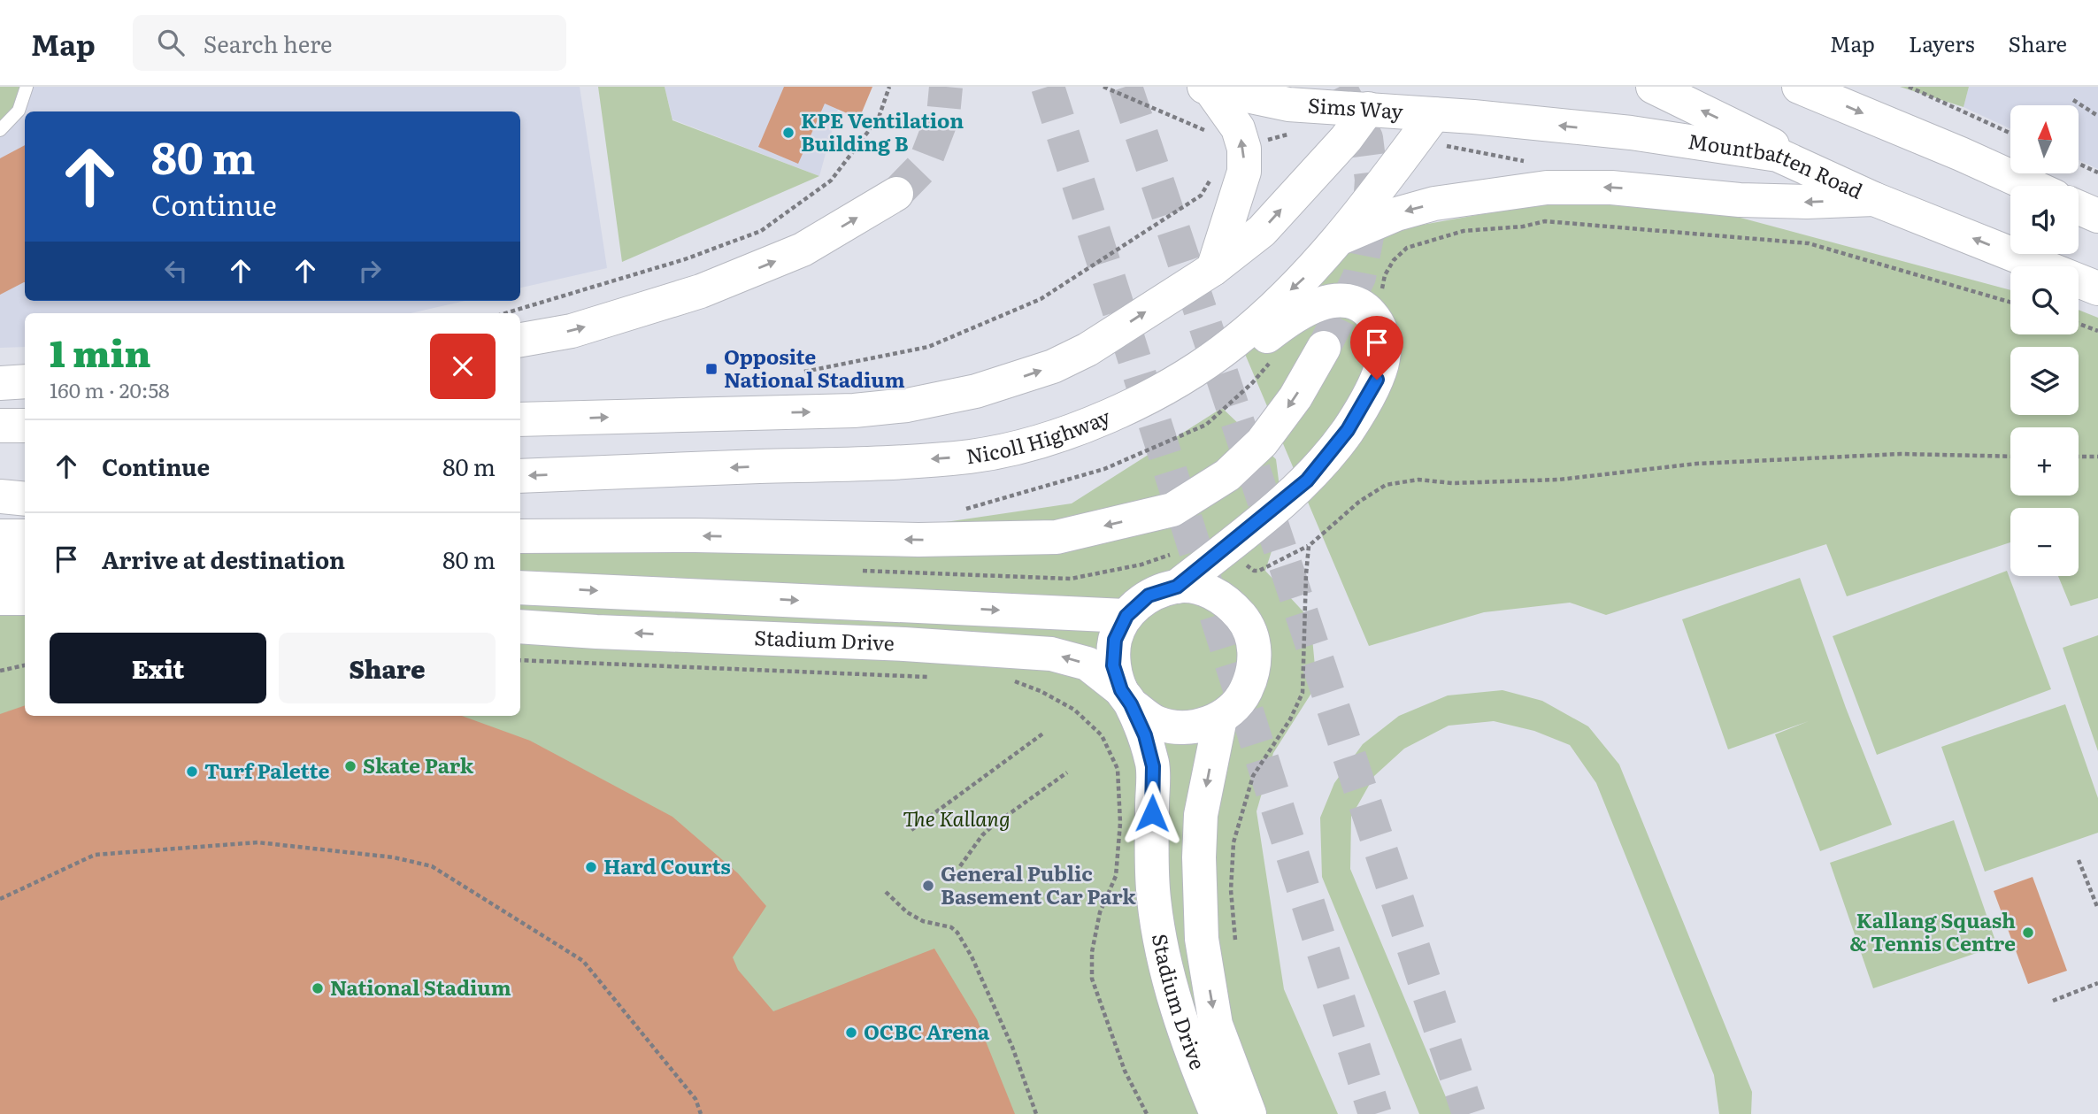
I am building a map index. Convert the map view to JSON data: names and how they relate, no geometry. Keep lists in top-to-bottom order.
{
  "streets": {
    "main road": [
      "Sims Way",
      "Mountbatten Road",
      "Nicoll Highway",
      "Stadium Drive"
    ]
  },
  "crossings": [
    ["Sims Way", "Mountbatten Road"],
    ["Sims Way", "Nicoll Highway"],
    ["Mountbatten Road", "Nicoll Highway"]
  ],
  "parks": ["The Kallang"],
  "places": {
    "other": [
      "KPE Ventilation Building B",
      "Skate Park",
      "Turf Palette",
      "Hard Courts",
      "General Public Basement Car Park",
      "Kallang Squash & Tennis Centre",
      "National Stadium",
      "OCBC Arena"
    ],
    "transit": ["Opposite National Stadium"]
  },
  "north": "top",
  "page": {
    "header": "Map",
    "search": "Search here",
    "nav": ["Map", "Layers", "Share"],
    "map_buttons": ["+", "−"],
    "turn": ["80 m", "Continue"],
    "heading": ["1 min", "160 m · 20:58"],
    "list": [
      {
        "name": "Continue",
        "value": "80 m"
      },
      {
        "name": "Arrive at destination",
        "value": "80 m"
      }
    ],
    "buttons": ["Exit", "Share"]
  }
}
